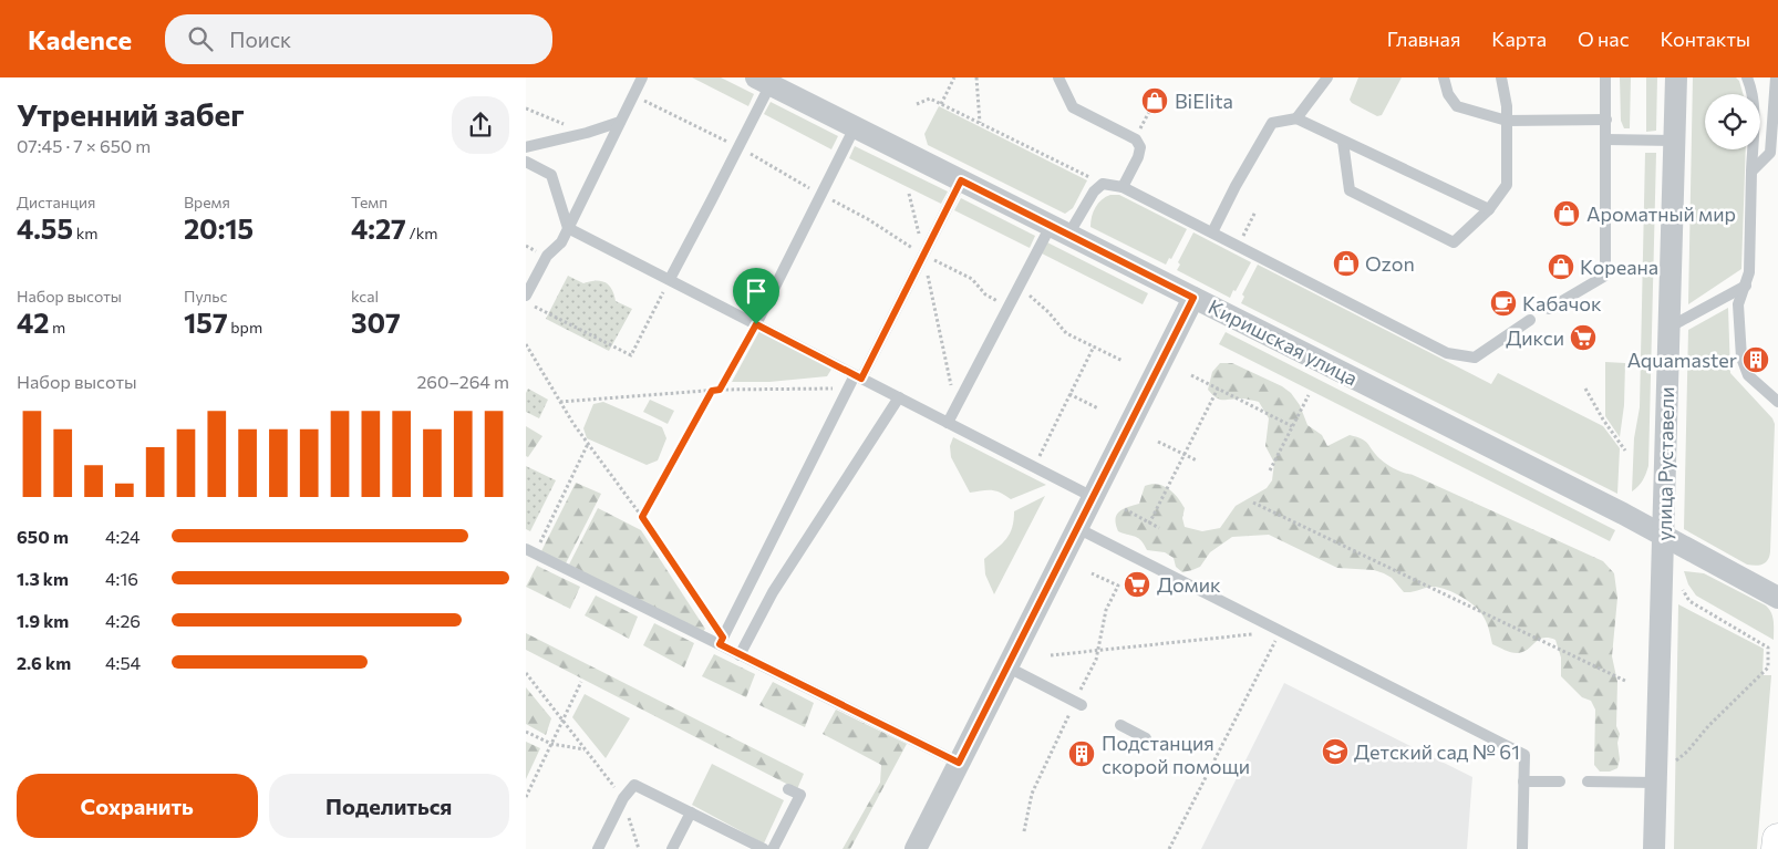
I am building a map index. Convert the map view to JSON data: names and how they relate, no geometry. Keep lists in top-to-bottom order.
{
  "streets": {
    "street": ["Киришская улица", "улица Руставели"]
  },
  "crossings": [
    ["Киришская улица", "улица Руставели"]
  ],
  "places": {
    "shop": [
      "BiElita",
      "Ароматный мир",
      "Ozon",
      "Кореана"
    ],
    "cafe": ["Кабачок"],
    "supermarket": ["Дикси", "Домик"],
    "building": ["Aquamaster", "Подстанция скорой помощи"],
    "school or university": ["Детский сад № 61"]
  },
  "page": {
    "header": "Kadence",
    "search": "Поиск",
    "nav": [
      "Главная",
      "Карта",
      "О нас",
      "Контакты"
    ],
    "heading": ["Утренний забег", "07:45 · 7 × 650 m"],
    "stats": [
      ["Дистанция", "4.55 km"],
      ["Время", "20:15"],
      ["Темп", "4:27 /km"],
      ["Набор высоты", "42 m"],
      ["Пульс", "157 bpm"],
      ["kcal", "307"]
    ],
    "chart": ["Набор высоты", "260–264 m"],
    "list": [
      {
        "name": "650 m",
        "note": "4:24"
      },
      {
        "name": "1.3 km",
        "note": "4:16"
      },
      {
        "name": "1.9 km",
        "note": "4:26"
      },
      {
        "name": "2.6 km",
        "note": "4:54"
      }
    ],
    "buttons": ["Сохранить", "Поделиться"]
  }
}
